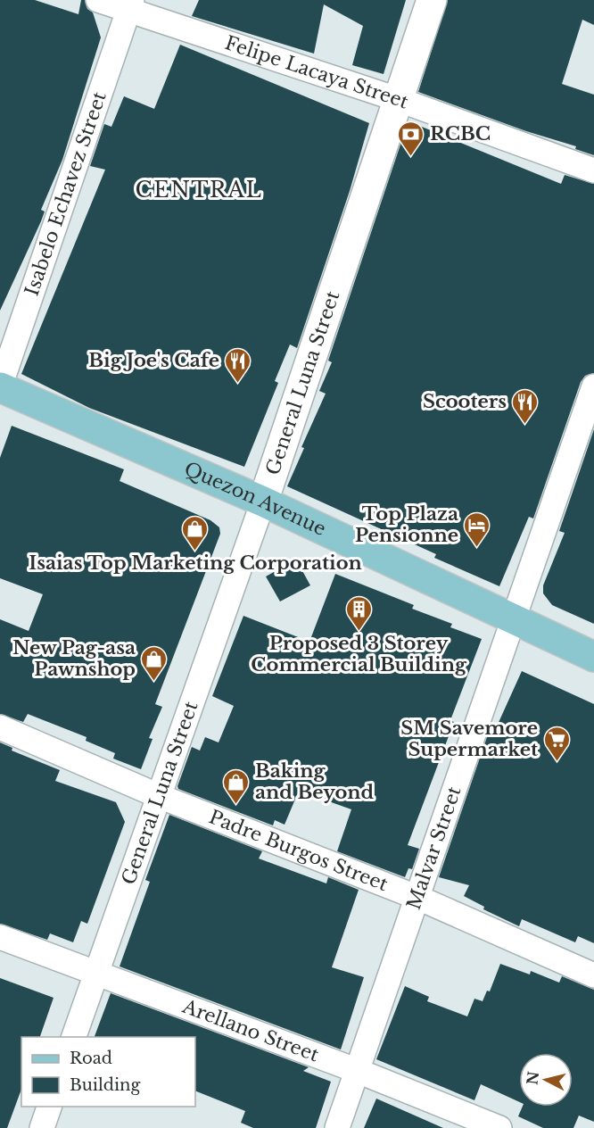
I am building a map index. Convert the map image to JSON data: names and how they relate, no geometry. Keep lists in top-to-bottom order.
{
  "streets": {
    "main road": ["Quezon Avenue"],
    "street": [
      "Felipe Lacaya Street",
      "Isabelo Echavez Street",
      "General Luna Street",
      "Malvar Street",
      "Padre Burgos Street",
      "Arellano Street"
    ]
  },
  "crossings": [
    ["Felipe Lacaya Street", "Isabelo Echavez Street"],
    ["Felipe Lacaya Street", "General Luna Street"],
    ["Isabelo Echavez Street", "Quezon Avenue"],
    ["General Luna Street", "Quezon Avenue"],
    ["General Luna Street", "Padre Burgos Street"],
    ["General Luna Street", "Arellano Street"],
    ["Quezon Avenue", "Malvar Street"],
    ["Malvar Street", "Padre Burgos Street"],
    ["Malvar Street", "Arellano Street"]
  ],
  "districts": ["CENTRAL"],
  "places": {
    "bank": ["RCBC"],
    "restaurant": ["Big Joe's Cafe", "Scooters"],
    "hotel": ["Top Plaza Pensionne"],
    "shop": ["Isaias Top Marketing Corporation", "New Pag-asa Pawnshop", "Baking and Beyond"],
    "building": ["Proposed 3 Storey Commercial Building"],
    "supermarket": ["SM Savemore Supermarket"]
  },
  "legend": ["Road", "Building"],
  "north": "left"
}
